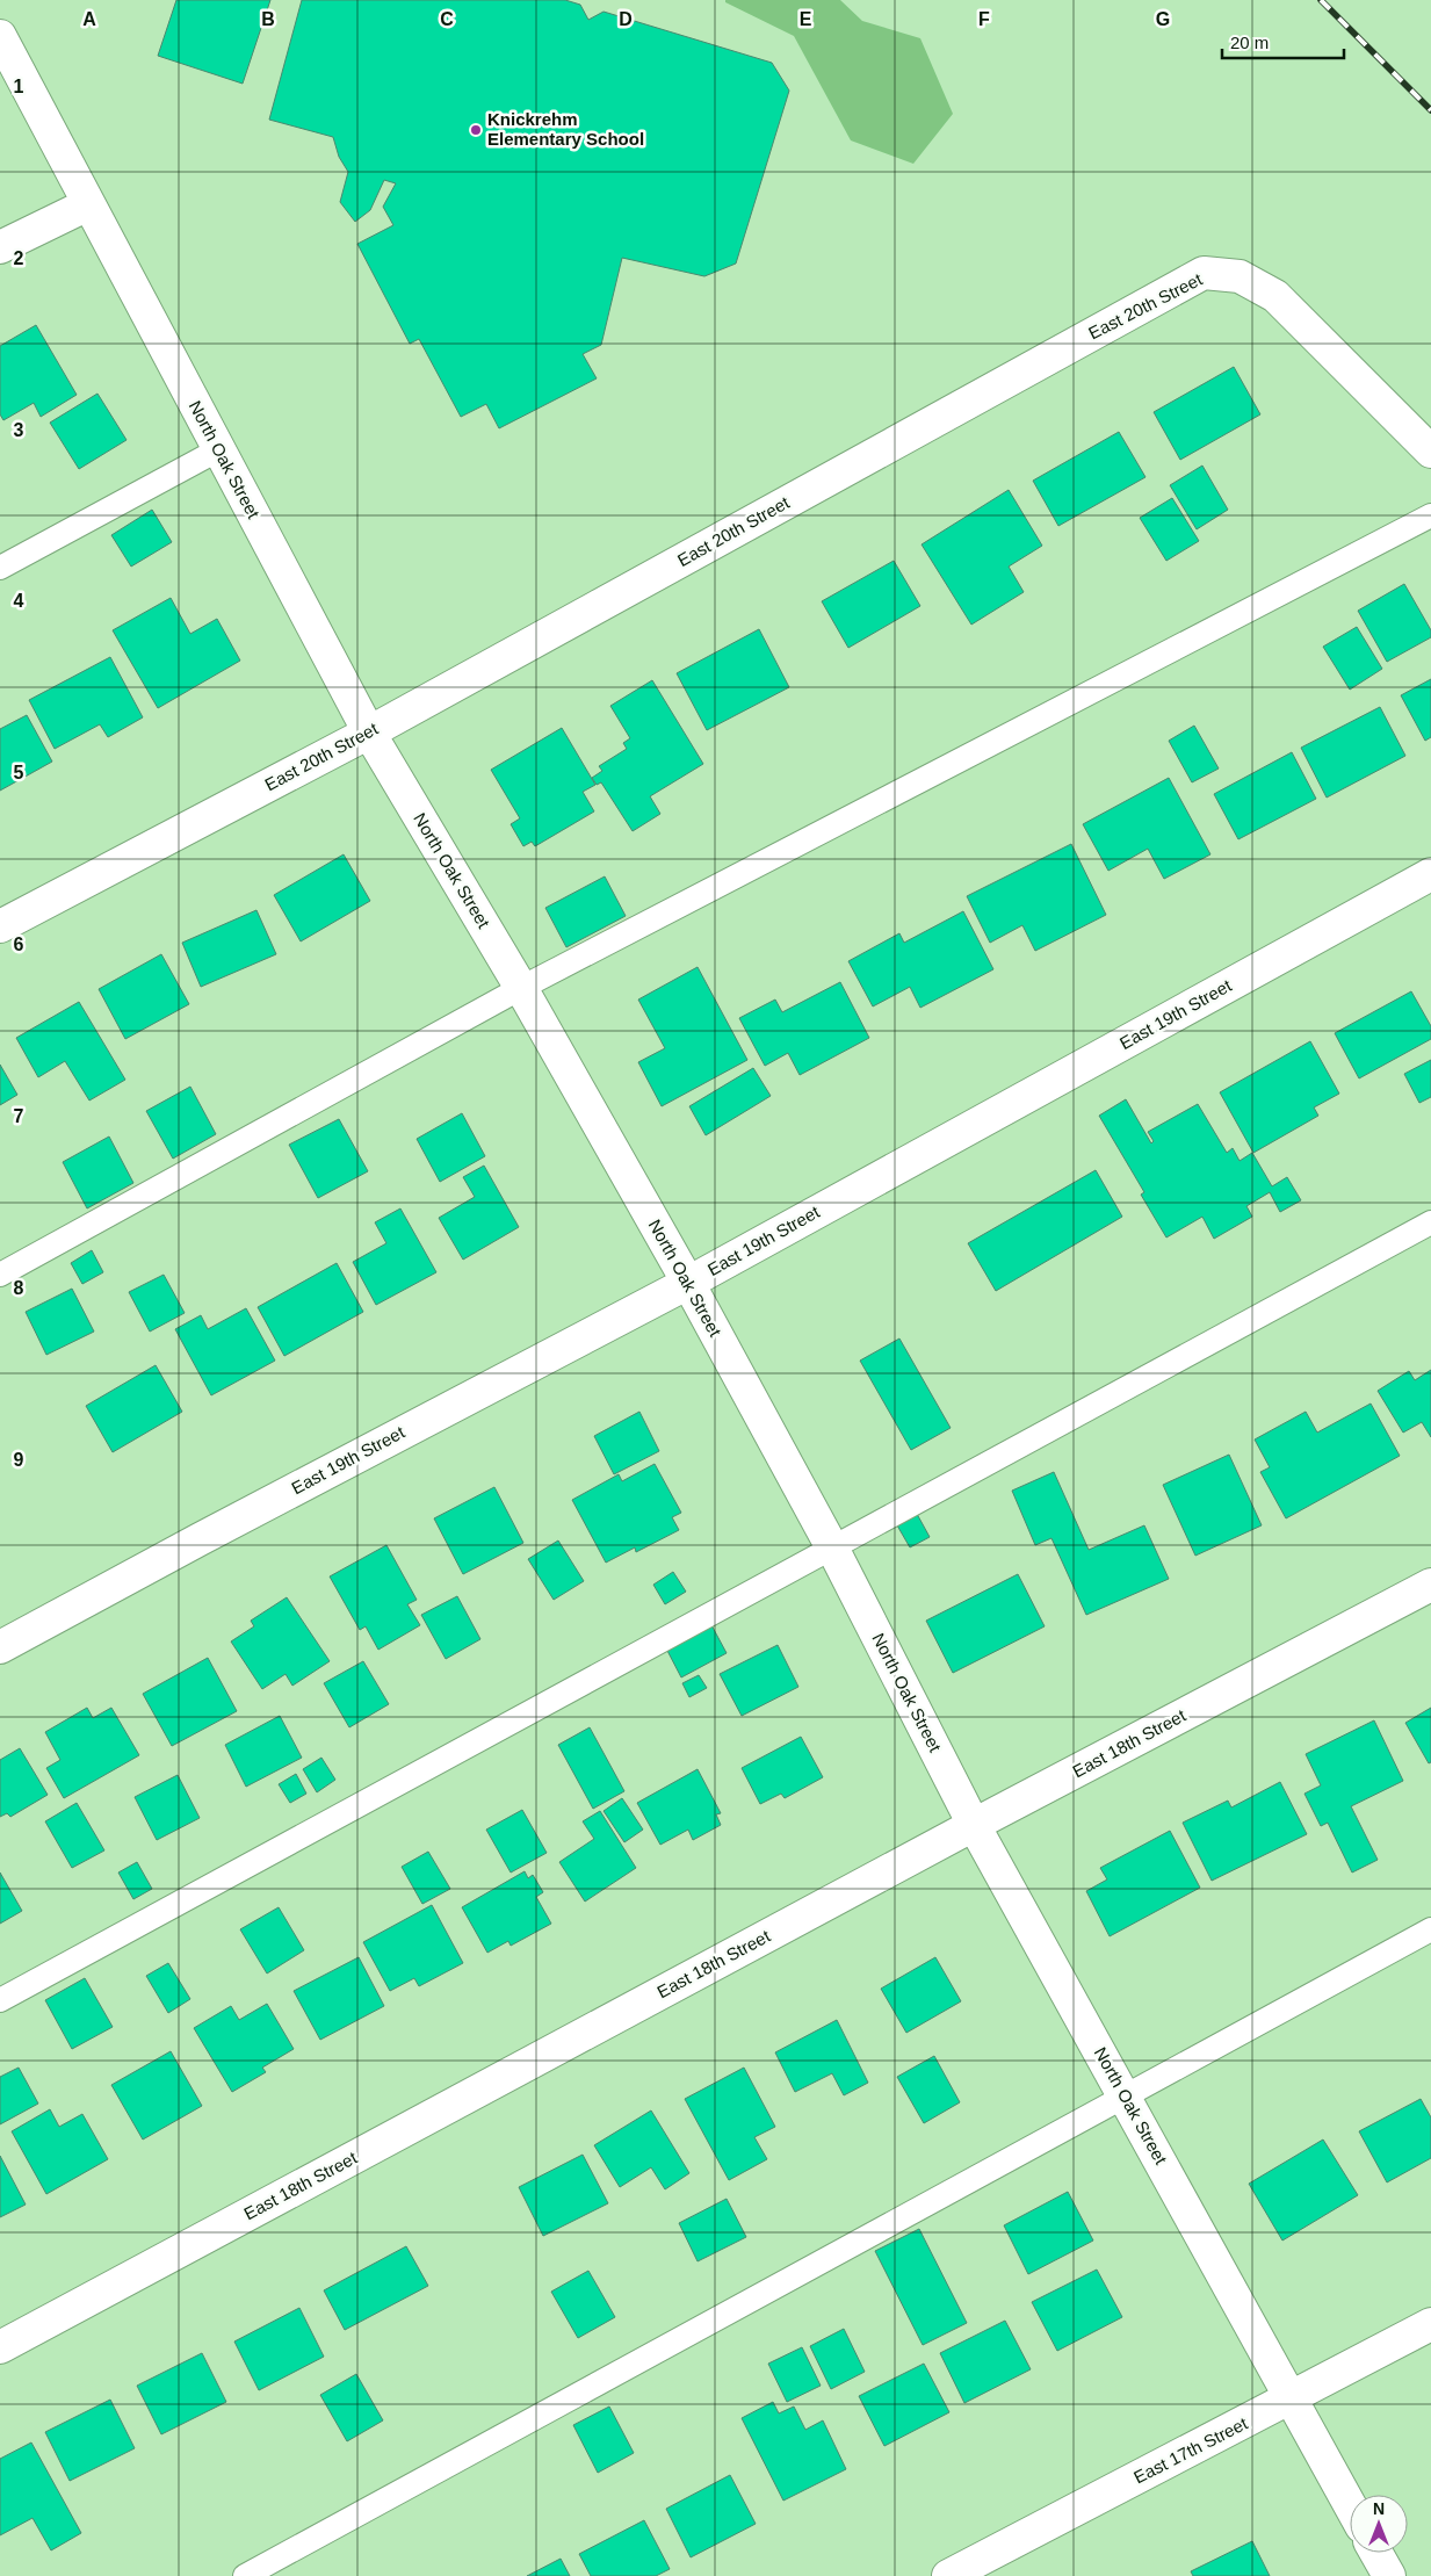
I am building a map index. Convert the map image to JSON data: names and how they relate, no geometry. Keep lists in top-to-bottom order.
{
  "streets": {
    "street": [
      "East 20th Street",
      "North Oak Street",
      "East 19th Street",
      "East 18th Street",
      "East 17th Street"
    ]
  },
  "crossings": [
    ["East 20th Street", "North Oak Street"],
    ["North Oak Street", "East 19th Street"],
    ["North Oak Street", "East 18th Street"],
    ["North Oak Street", "East 17th Street"]
  ],
  "places": ["Knickrehm Elementary School"],
  "scale_bar": "20 m",
  "north": "top",
  "grid": {
    "columns": [
      "A",
      "B",
      "C",
      "D",
      "E",
      "F",
      "G"
    ],
    "rows": [
      "1",
      "2",
      "3",
      "4",
      "5",
      "6",
      "7",
      "8",
      "9"
    ]
  }
}
